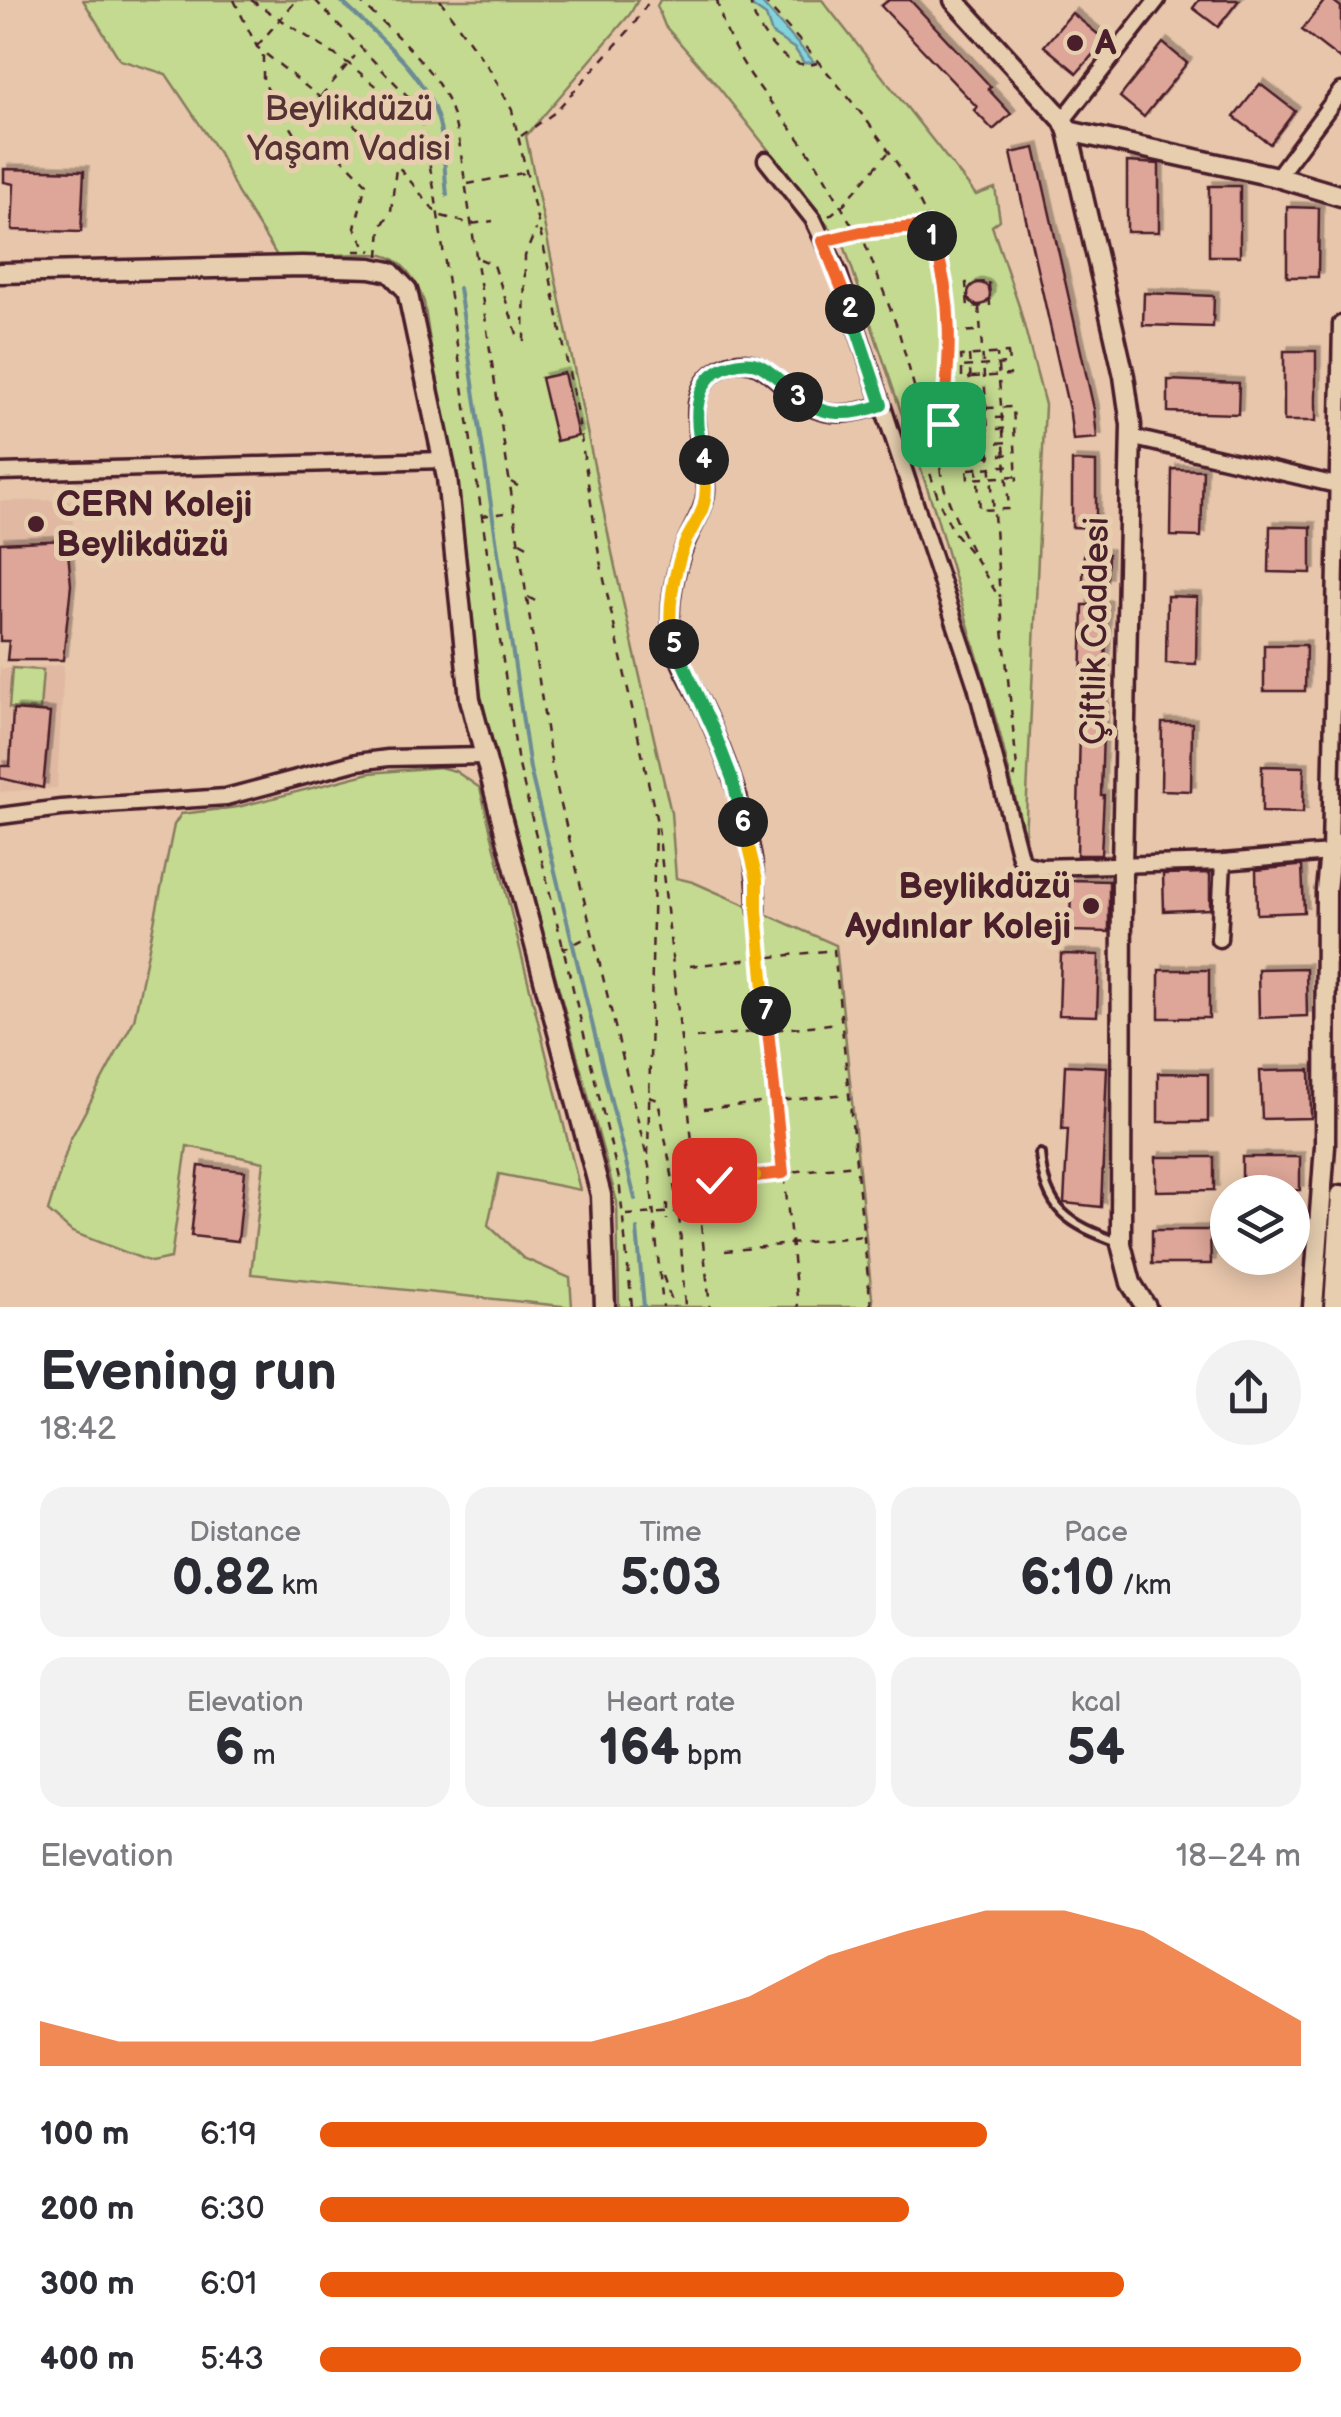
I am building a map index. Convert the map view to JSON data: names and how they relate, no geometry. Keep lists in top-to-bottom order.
{
  "streets": {
    "street": ["Çiftlik Caddesi"]
  },
  "parks": ["Beylikdüzü Yaşam Vadisi"],
  "places": ["A", "CERN Koleji Beylikdüzü", "Beylikdüzü Aydınlar Koleji"],
  "page": {
    "pins": [
      "1",
      "2",
      "3",
      "4",
      "5",
      "6",
      "7"
    ],
    "heading": ["Evening run", "18:42"],
    "stats": [
      ["Distance", "0.82 km"],
      ["Time", "5:03"],
      ["Pace", "6:10 /km"],
      ["Elevation", "6 m"],
      ["Heart rate", "164 bpm"],
      ["kcal", "54"]
    ],
    "chart": ["Elevation", "18–24 m"],
    "list": [
      {
        "name": "100 m",
        "note": "6:19"
      },
      {
        "name": "200 m",
        "note": "6:30"
      },
      {
        "name": "300 m",
        "note": "6:01"
      },
      {
        "name": "400 m",
        "note": "5:43"
      }
    ]
  }
}
